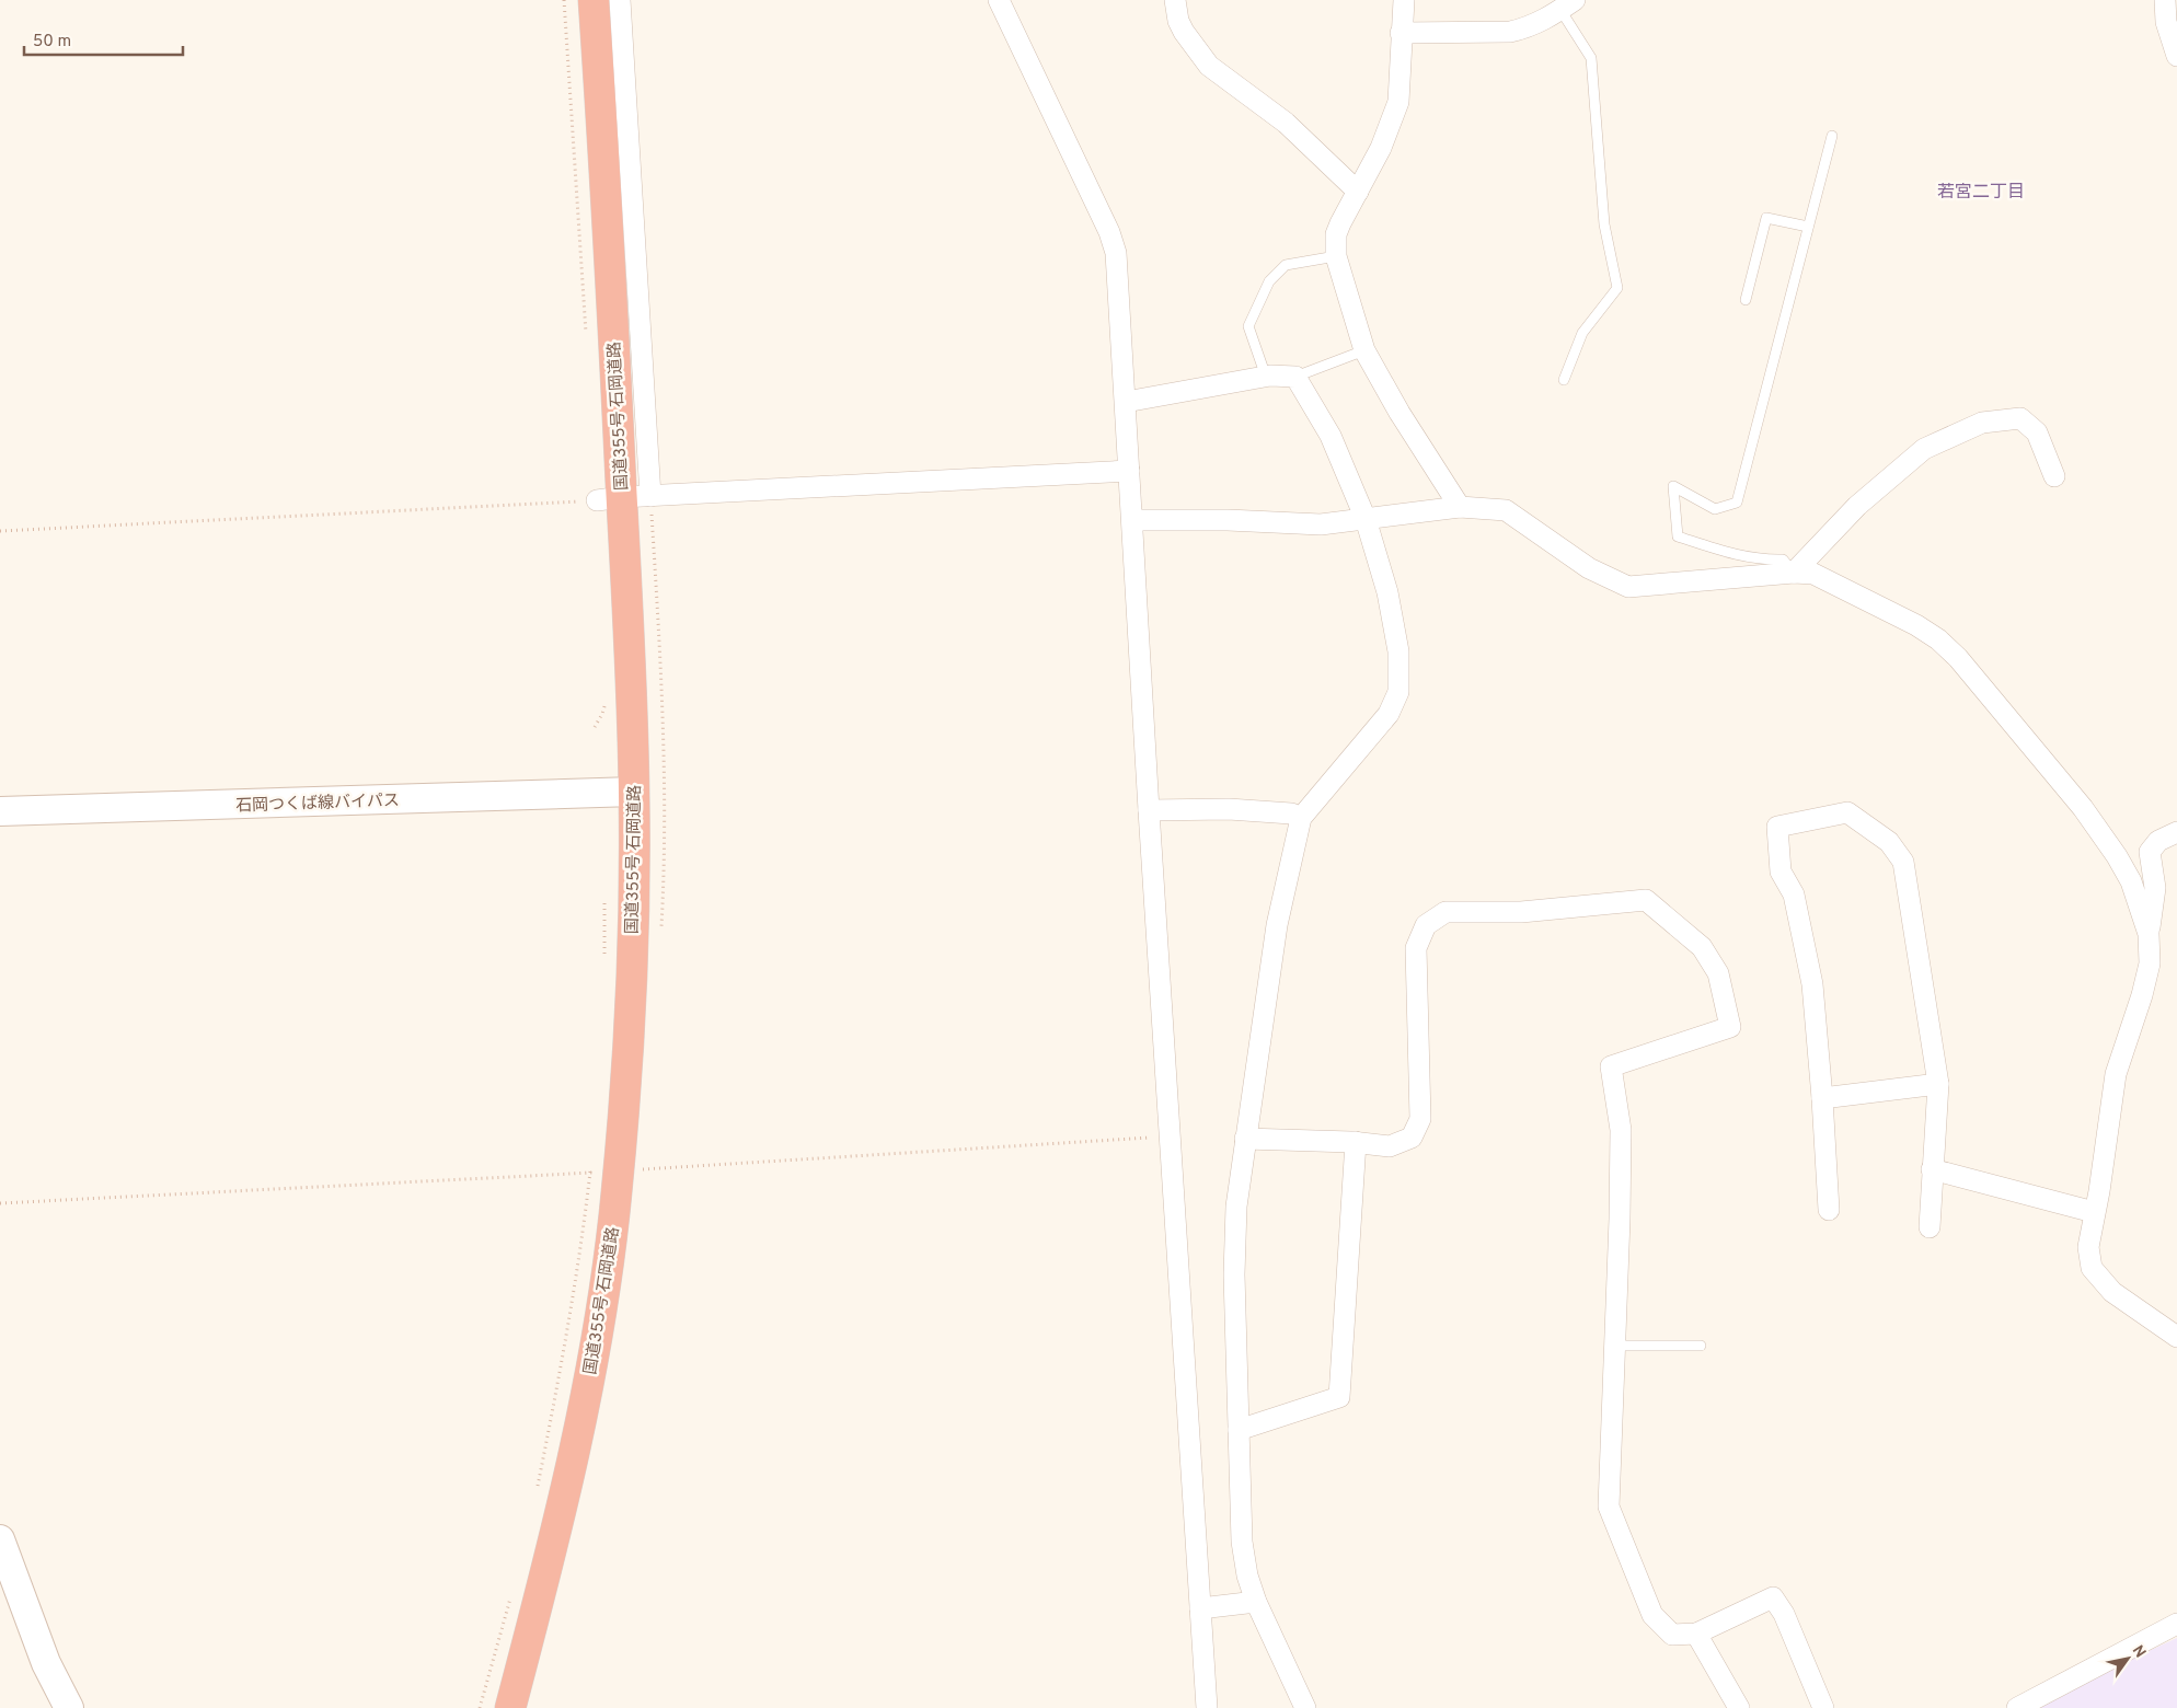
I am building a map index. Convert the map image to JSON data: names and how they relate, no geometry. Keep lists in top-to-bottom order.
{
  "streets": {
    "highway": ["国道355号 石岡道路"],
    "main road": ["石岡つくば線バイパス"]
  },
  "crossings": [
    ["国道355号 石岡道路", "石岡つくば線バイパス"]
  ],
  "districts": ["若宮二丁目"],
  "scale_bar": "50 m",
  "north": "top right"
}
